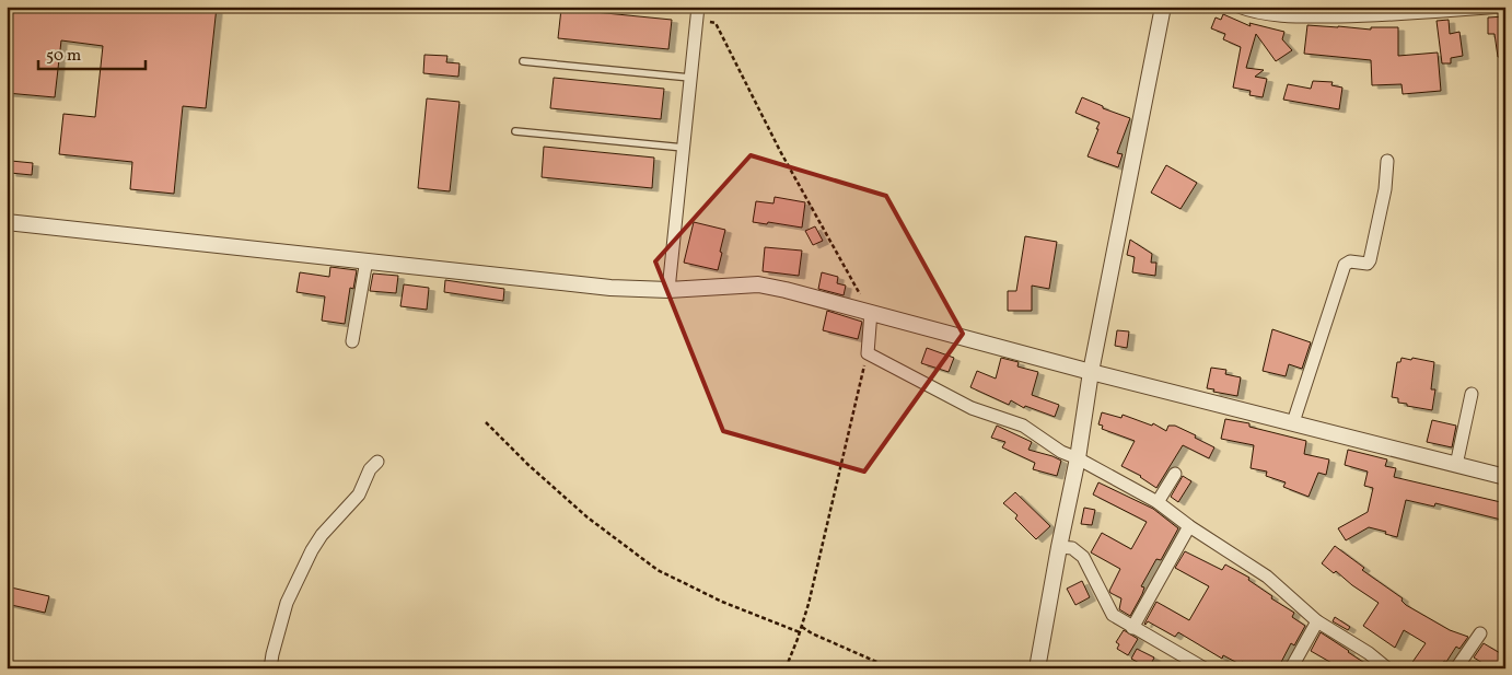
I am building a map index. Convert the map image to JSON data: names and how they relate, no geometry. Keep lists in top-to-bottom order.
{
  "scale_bar": "50 m"
}
